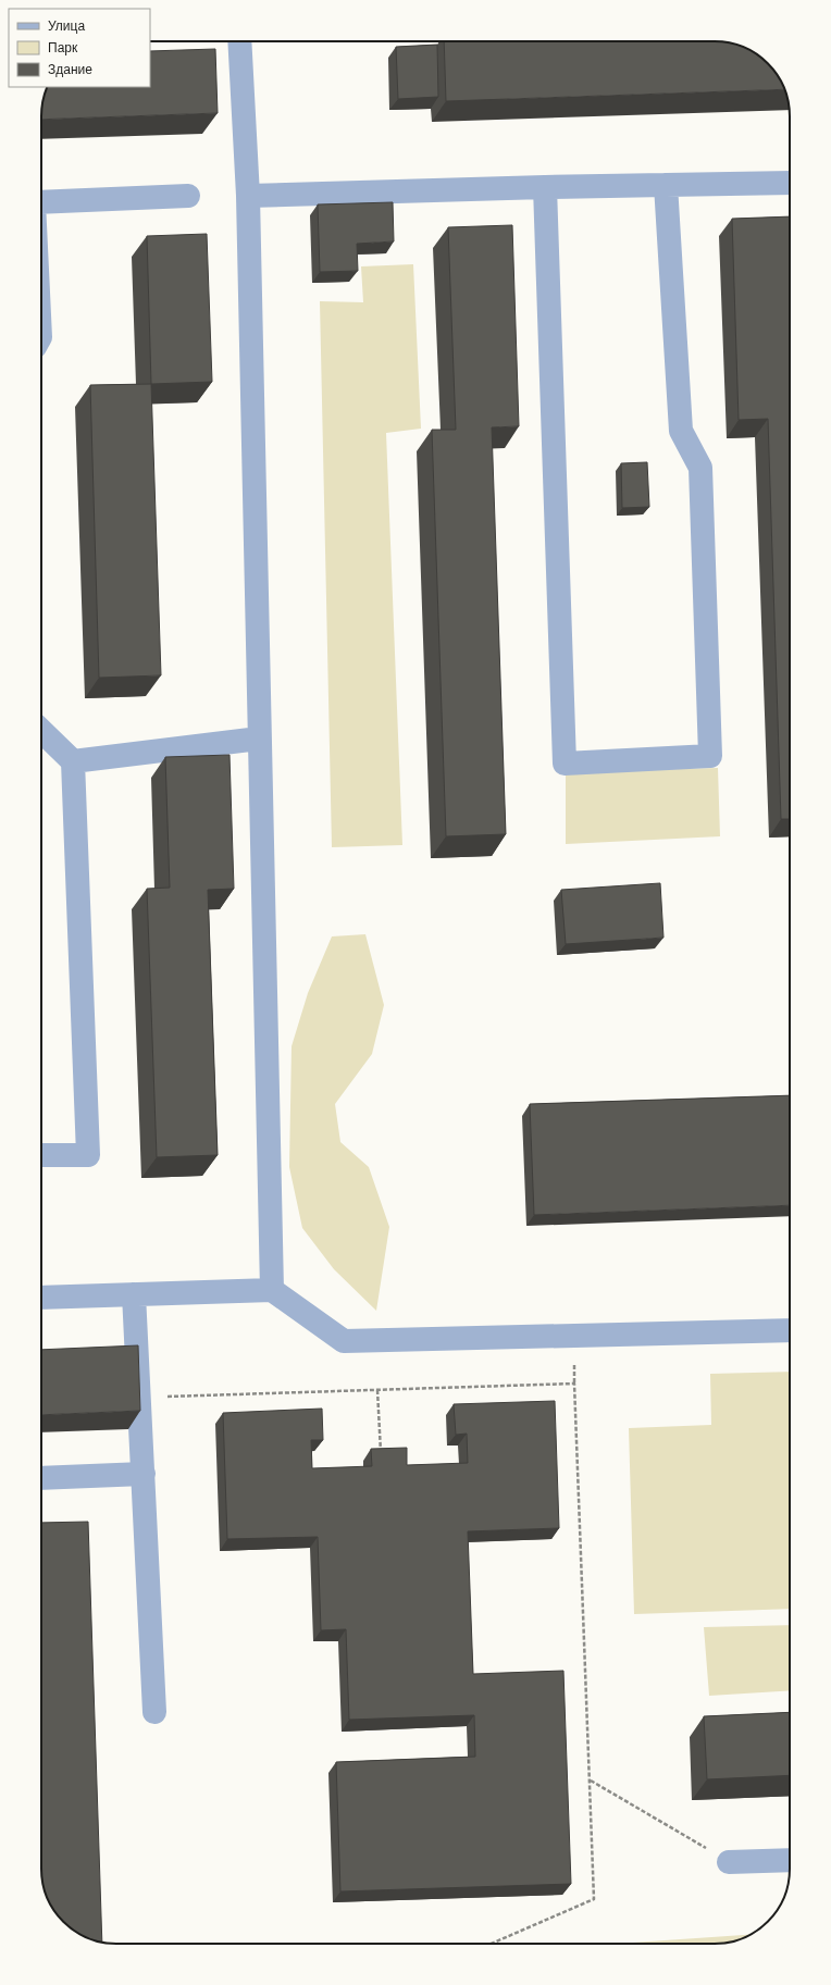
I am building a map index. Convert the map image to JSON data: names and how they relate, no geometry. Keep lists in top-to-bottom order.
{
  "legend": ["Улица", "Парк", "Здание"]
}
